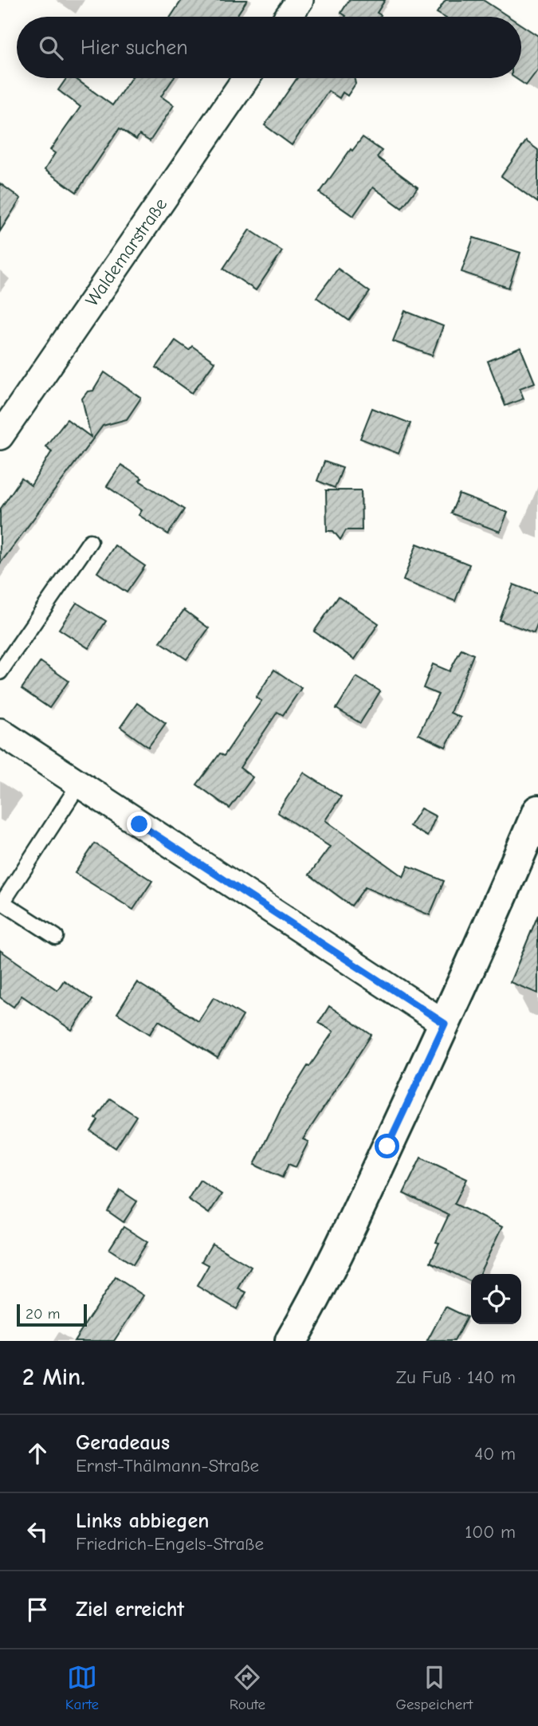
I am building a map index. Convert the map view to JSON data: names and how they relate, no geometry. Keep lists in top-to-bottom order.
{
  "streets": {
    "street": ["Waldemarstraße"]
  },
  "scale_bar": "20 m",
  "page": {
    "search": "Hier suchen",
    "scale": "20 m",
    "heading": ["2 Min.", "Zu Fuß · 140 m"],
    "list": [
      ["Geradeaus", "Ernst-Thälmann-Straße", "40 m"],
      ["Links abbiegen", "Friedrich-Engels-Straße", "100 m"],
      "Ziel erreicht"
    ],
    "nav": ["Karte", "Route", "Gespeichert"]
  }
}
